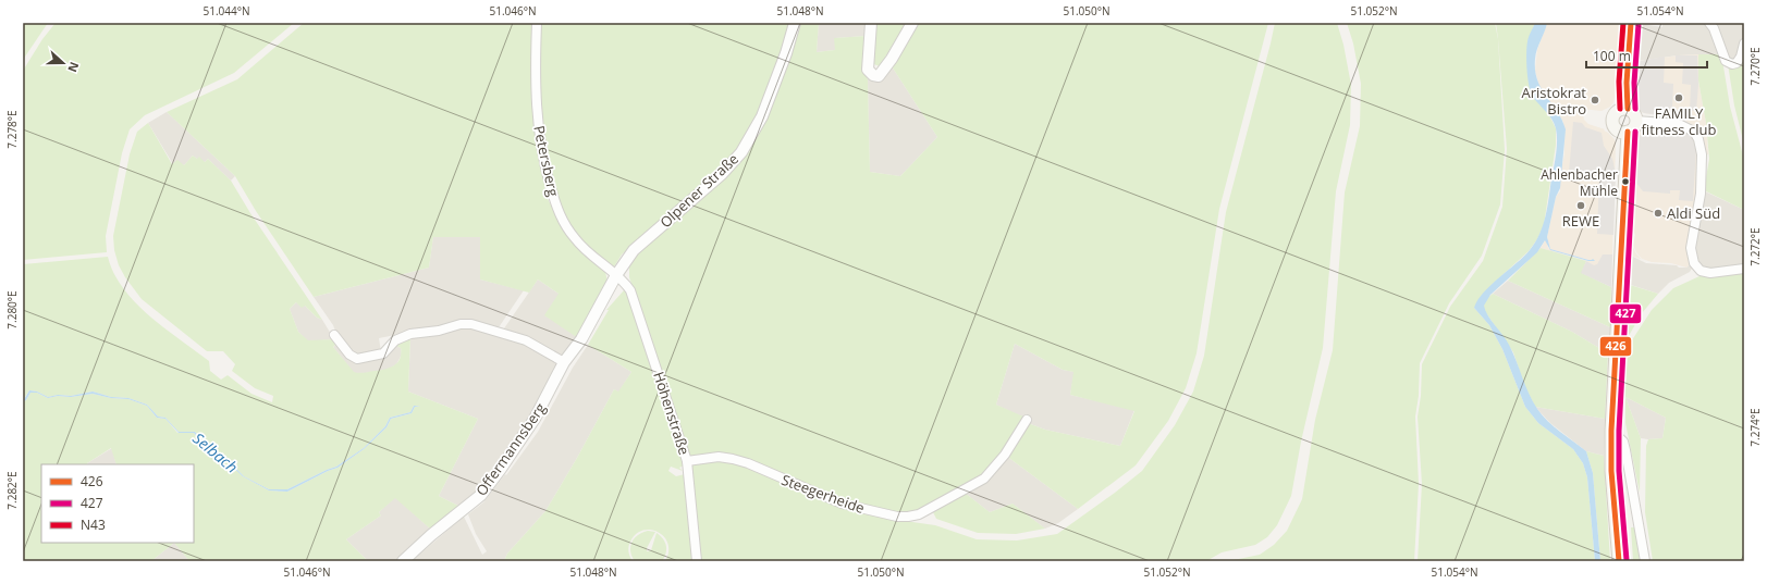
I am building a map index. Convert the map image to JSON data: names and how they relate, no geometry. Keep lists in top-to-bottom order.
{
  "streets": {
    "street": [
      "Petersberg",
      "Olpener Straße",
      "Höhenstraße",
      "Offermannsberg",
      "Steegerheide"
    ]
  },
  "crossings": [
    ["Petersberg", "Olpener Straße"],
    ["Petersberg", "Höhenstraße"],
    ["Petersberg", "Offermannsberg"],
    ["Olpener Straße", "Höhenstraße"],
    ["Olpener Straße", "Offermannsberg"],
    ["Höhenstraße", "Offermannsberg"],
    ["Höhenstraße", "Steegerheide"]
  ],
  "water": ["Selbach"],
  "places": [
    "FAMILY fitness club",
    "Aristokrat Bistro",
    "Ahlenbacher Mühle",
    "REWE",
    "Aldi Süd"
  ],
  "lines": ["transit line 426", "transit line N43", "transit line 427"],
  "legend": ["426", "427", "N43"],
  "scale_bar": "100 m",
  "north": "right",
  "coordinates": [
    "51.044°N",
    "51.046°N",
    "51.048°N",
    "51.050°N",
    "51.052°N",
    "51.054°N",
    "7.270°E",
    "7.278°E",
    "7.272°E",
    "7.280°E",
    "7.274°E",
    "7.282°E"
  ]
}
